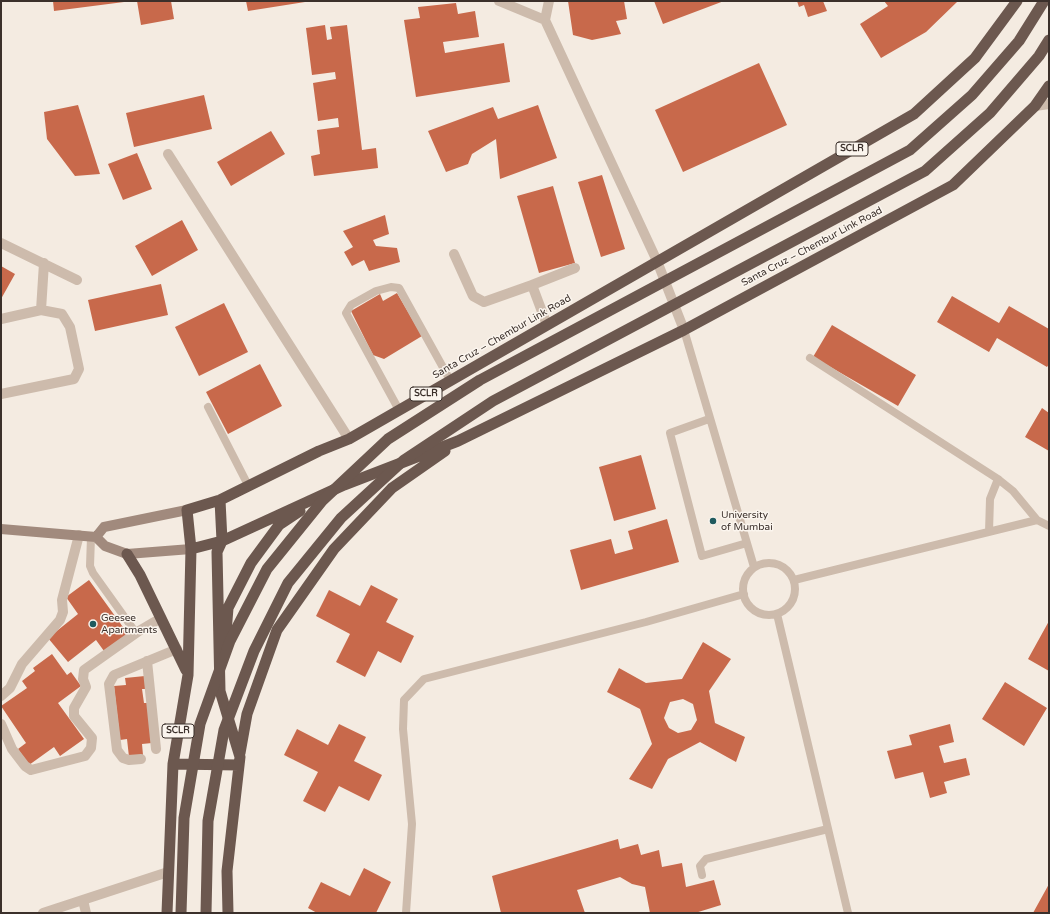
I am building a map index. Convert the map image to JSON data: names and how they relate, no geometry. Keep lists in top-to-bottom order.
{
  "streets": {
    "highway": ["SCLR", "Santa Cruz – Chembur Link Road"]
  },
  "crossings": [
    ["SCLR", "Santa Cruz – Chembur Link Road"]
  ],
  "places": ["University of Mumbai", "Geesee Apartments"]
}
